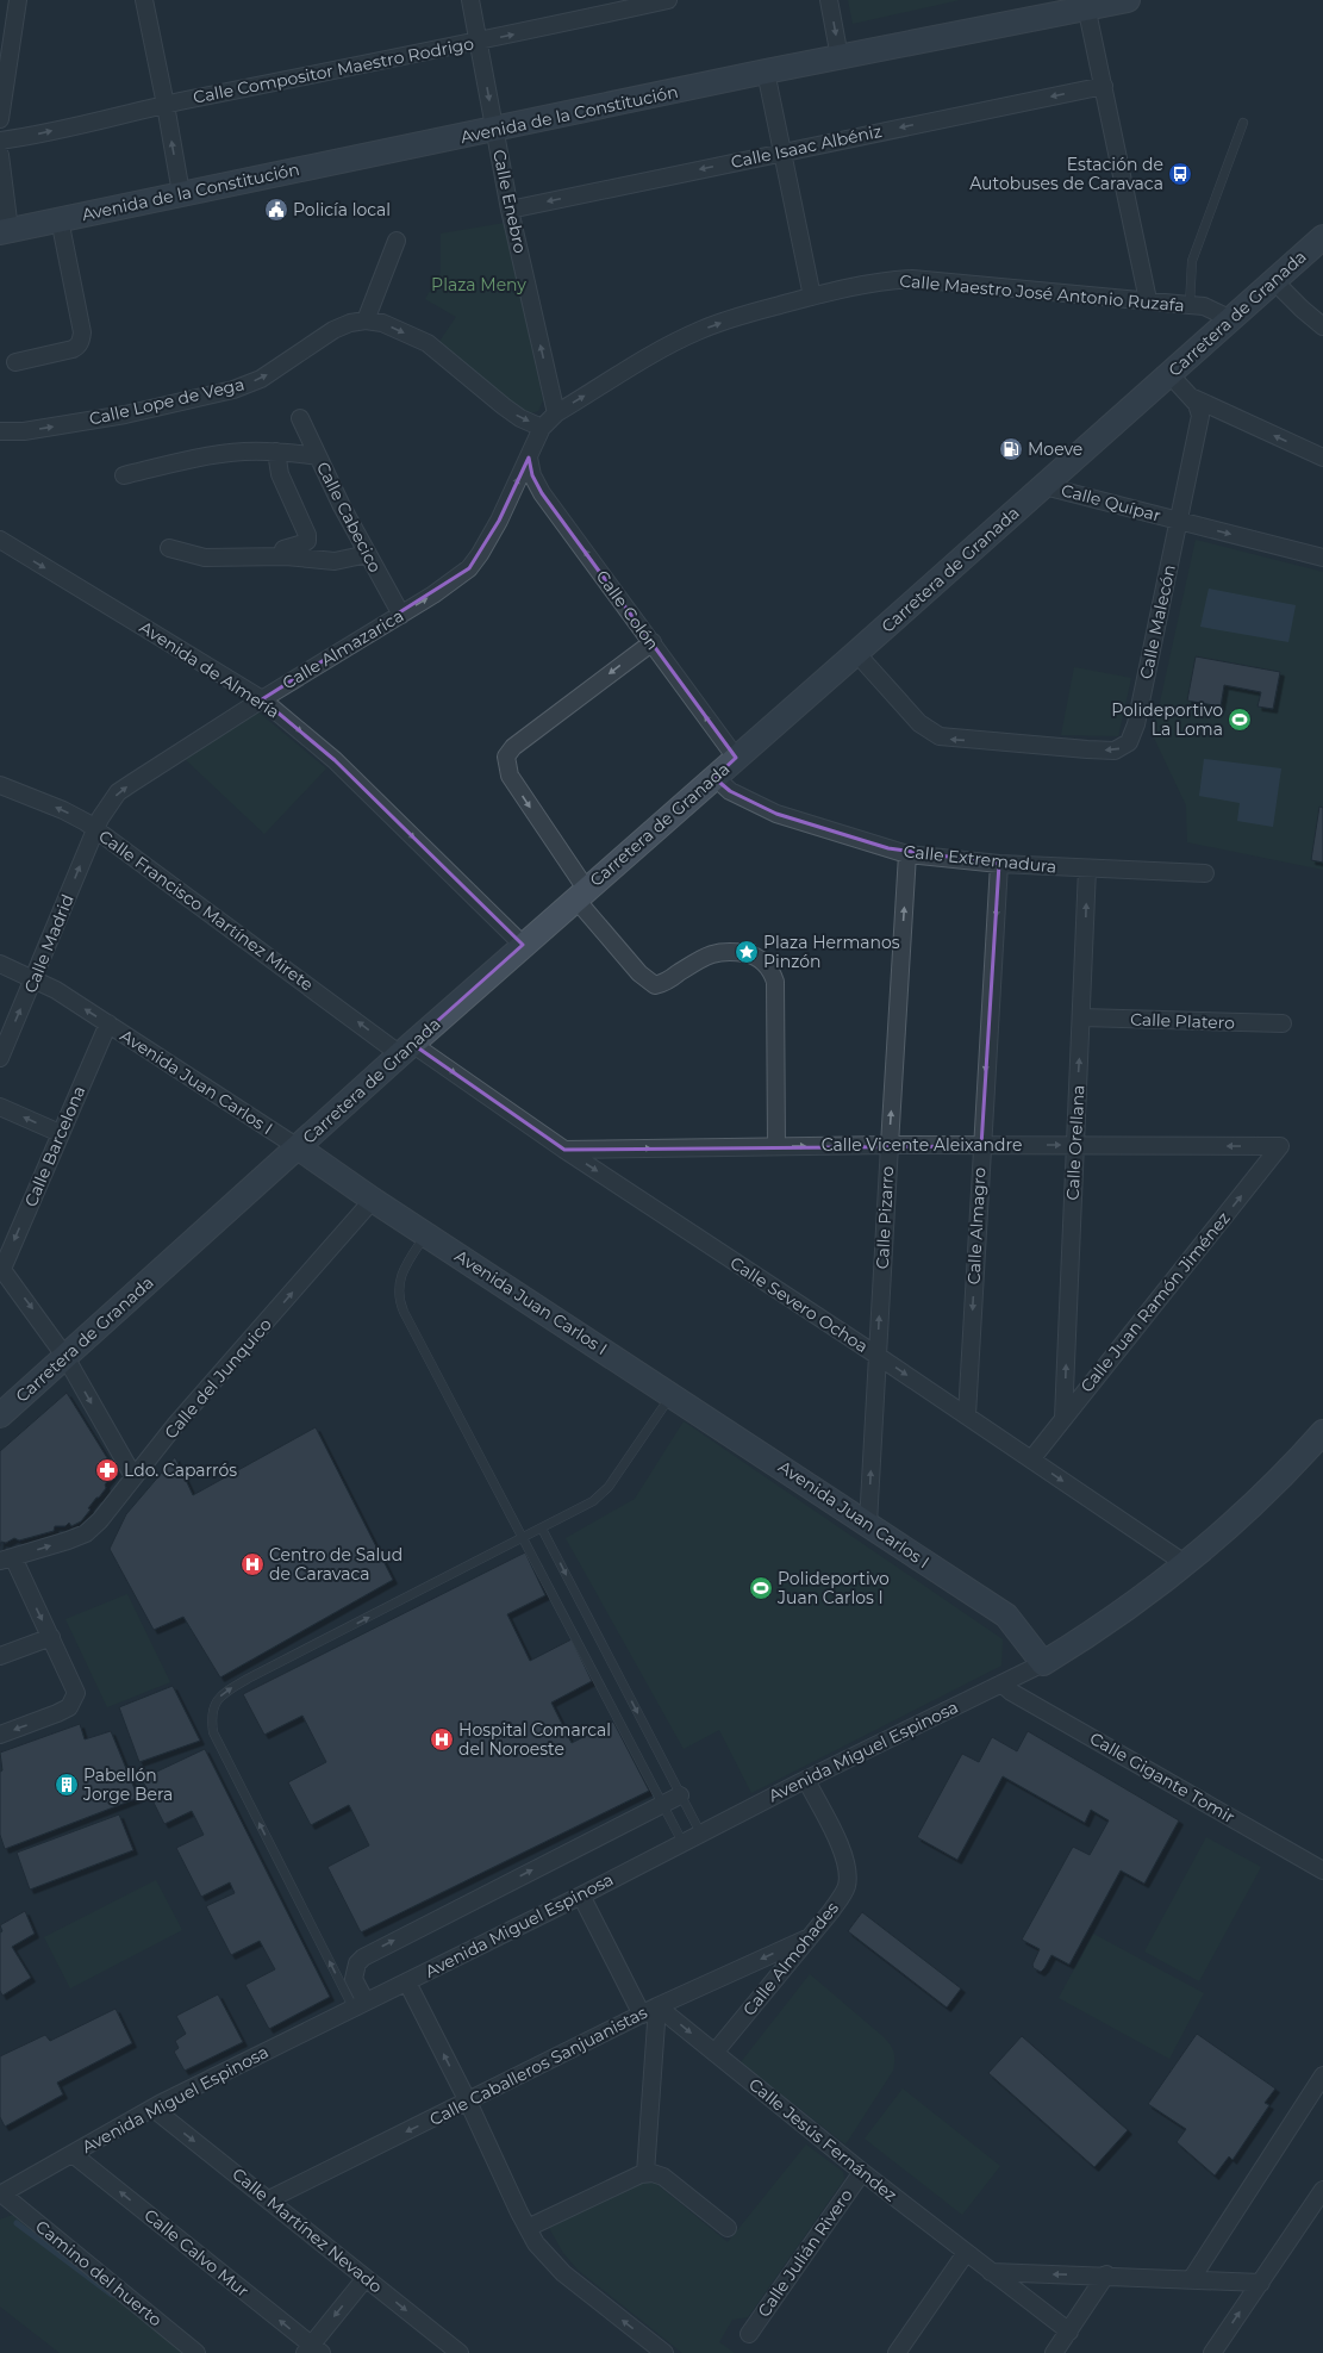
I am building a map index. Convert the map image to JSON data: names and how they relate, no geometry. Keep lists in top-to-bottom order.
{
  "streets": {
    "street": [
      "Calle Compositor Maestro Rodrigo",
      "Avenida de la Constitución",
      "Calle Isaac Albéniz",
      "Calle Enebro",
      "Calle Maestro José Antonio Ruzafa",
      "Carretera de Granada",
      "Calle Lope de Vega",
      "Calle Quípar",
      "Calle Cabecico",
      "Calle Colón",
      "Calle Malecón",
      "Calle Almazarica",
      "Avenida de Almería",
      "Calle Extremadura",
      "Calle Francisco Martínez Mirete",
      "Calle Madrid",
      "Calle Platero",
      "Avenida Juan Carlos I",
      "Calle Orellana",
      "Calle Vicente Aleixandre",
      "Calle Barcelona",
      "Calle Pizarro",
      "Calle Almagro",
      "Calle Juan Ramón Jiménez",
      "Calle Severo Ochoa",
      "Calle del Junquico",
      "Avenida Miguel Espinosa",
      "Calle Gigante Tomir",
      "Calle Almohades",
      "Calle Caballeros Sanjuanistas",
      "Calle Jesús Fernández",
      "Calle Martínez Nevado",
      "Calle Calvo Mur",
      "Calle Julián Rivero",
      "Camino del huerto"
    ]
  },
  "crossings": [
    ["Calle Compositor Maestro Rodrigo", "Calle Enebro"],
    ["Avenida de la Constitución", "Calle Enebro"],
    ["Calle Isaac Albéniz", "Calle Enebro"],
    ["Calle Enebro", "Calle Maestro José Antonio Ruzafa"],
    ["Calle Maestro José Antonio Ruzafa", "Carretera de Granada"],
    ["Calle Maestro José Antonio Ruzafa", "Calle Lope de Vega"],
    ["Calle Maestro José Antonio Ruzafa", "Calle Almazarica"],
    ["Carretera de Granada", "Calle Quípar"],
    ["Carretera de Granada", "Calle Colón"],
    ["Carretera de Granada", "Calle Malecón"],
    ["Carretera de Granada", "Avenida de Almería"],
    ["Carretera de Granada", "Calle Extremadura"],
    ["Carretera de Granada", "Calle Francisco Martínez Mirete"],
    ["Carretera de Granada", "Avenida Juan Carlos I"],
    ["Carretera de Granada", "Calle Severo Ochoa"],
    ["Calle Lope de Vega", "Calle Almazarica"],
    ["Calle Quípar", "Calle Malecón"],
    ["Calle Cabecico", "Calle Almazarica"],
    ["Calle Colón", "Calle Almazarica"],
    ["Calle Almazarica", "Avenida de Almería"],
    ["Calle Almazarica", "Calle Francisco Martínez Mirete"],
    ["Calle Almazarica", "Calle Madrid"],
    ["Calle Extremadura", "Calle Orellana"],
    ["Calle Extremadura", "Calle Pizarro"],
    ["Calle Extremadura", "Calle Almagro"],
    ["Calle Francisco Martínez Mirete", "Calle Madrid"],
    ["Calle Francisco Martínez Mirete", "Calle Severo Ochoa"],
    ["Calle Madrid", "Avenida Juan Carlos I"],
    ["Calle Platero", "Calle Orellana"],
    ["Avenida Juan Carlos I", "Calle Barcelona"],
    ["Avenida Juan Carlos I", "Calle Pizarro"],
    ["Avenida Juan Carlos I", "Calle del Junquico"],
    ["Avenida Juan Carlos I", "Avenida Miguel Espinosa"],
    ["Calle Orellana", "Calle Vicente Aleixandre"],
    ["Calle Orellana", "Calle Juan Ramón Jiménez"],
    ["Calle Vicente Aleixandre", "Calle Pizarro"],
    ["Calle Vicente Aleixandre", "Calle Almagro"],
    ["Calle Vicente Aleixandre", "Calle Juan Ramón Jiménez"],
    ["Calle Vicente Aleixandre", "Calle Severo Ochoa"],
    ["Calle Pizarro", "Calle Severo Ochoa"],
    ["Calle Almagro", "Calle Severo Ochoa"],
    ["Calle Juan Ramón Jiménez", "Calle Severo Ochoa"],
    ["Avenida Miguel Espinosa", "Calle Gigante Tomir"],
    ["Avenida Miguel Espinosa", "Calle Almohades"],
    ["Avenida Miguel Espinosa", "Calle Martínez Nevado"],
    ["Avenida Miguel Espinosa", "Calle Calvo Mur"],
    ["Avenida Miguel Espinosa", "Camino del huerto"],
    ["Calle Almohades", "Calle Caballeros Sanjuanistas"],
    ["Calle Almohades", "Calle Jesús Fernández"],
    ["Calle Caballeros Sanjuanistas", "Calle Jesús Fernández"],
    ["Calle Caballeros Sanjuanistas", "Calle Martínez Nevado"],
    ["Calle Jesús Fernández", "Calle Julián Rivero"]
  ],
  "one_way": [
    "Calle Compositor Maestro Rodrigo",
    "Calle Isaac Albéniz",
    "Calle Maestro José Antonio Ruzafa",
    "Calle Colón",
    "Calle Almazarica",
    "Avenida de Almería",
    "Calle Francisco Martínez Mirete",
    "Calle Madrid",
    "Calle Orellana",
    "Calle Barcelona",
    "Calle Pizarro",
    "Calle Almagro",
    "Calle Juan Ramón Jiménez",
    "Calle Severo Ochoa",
    "Calle del Junquico",
    "Calle Caballeros Sanjuanistas",
    "Calle Martínez Nevado",
    "Calle Calvo Mur"
  ],
  "parks": ["Plaza Meny"],
  "places": {
    "bus stop": ["Estación de Autobuses de Caravaca"],
    "public building": ["Policía local"],
    "fuel station": ["Moeve"],
    "sports": ["Polideportivo La Loma", "Polideportivo Juan Carlos I"],
    "place": ["Plaza Hermanos Pinzón"],
    "pharmacy": ["Ldo. Caparrós"],
    "hospital": ["Centro de Salud de Caravaca", "Hospital Comarcal del Noroeste"],
    "building": ["Pabellón Jorge Bera"]
  }
}
